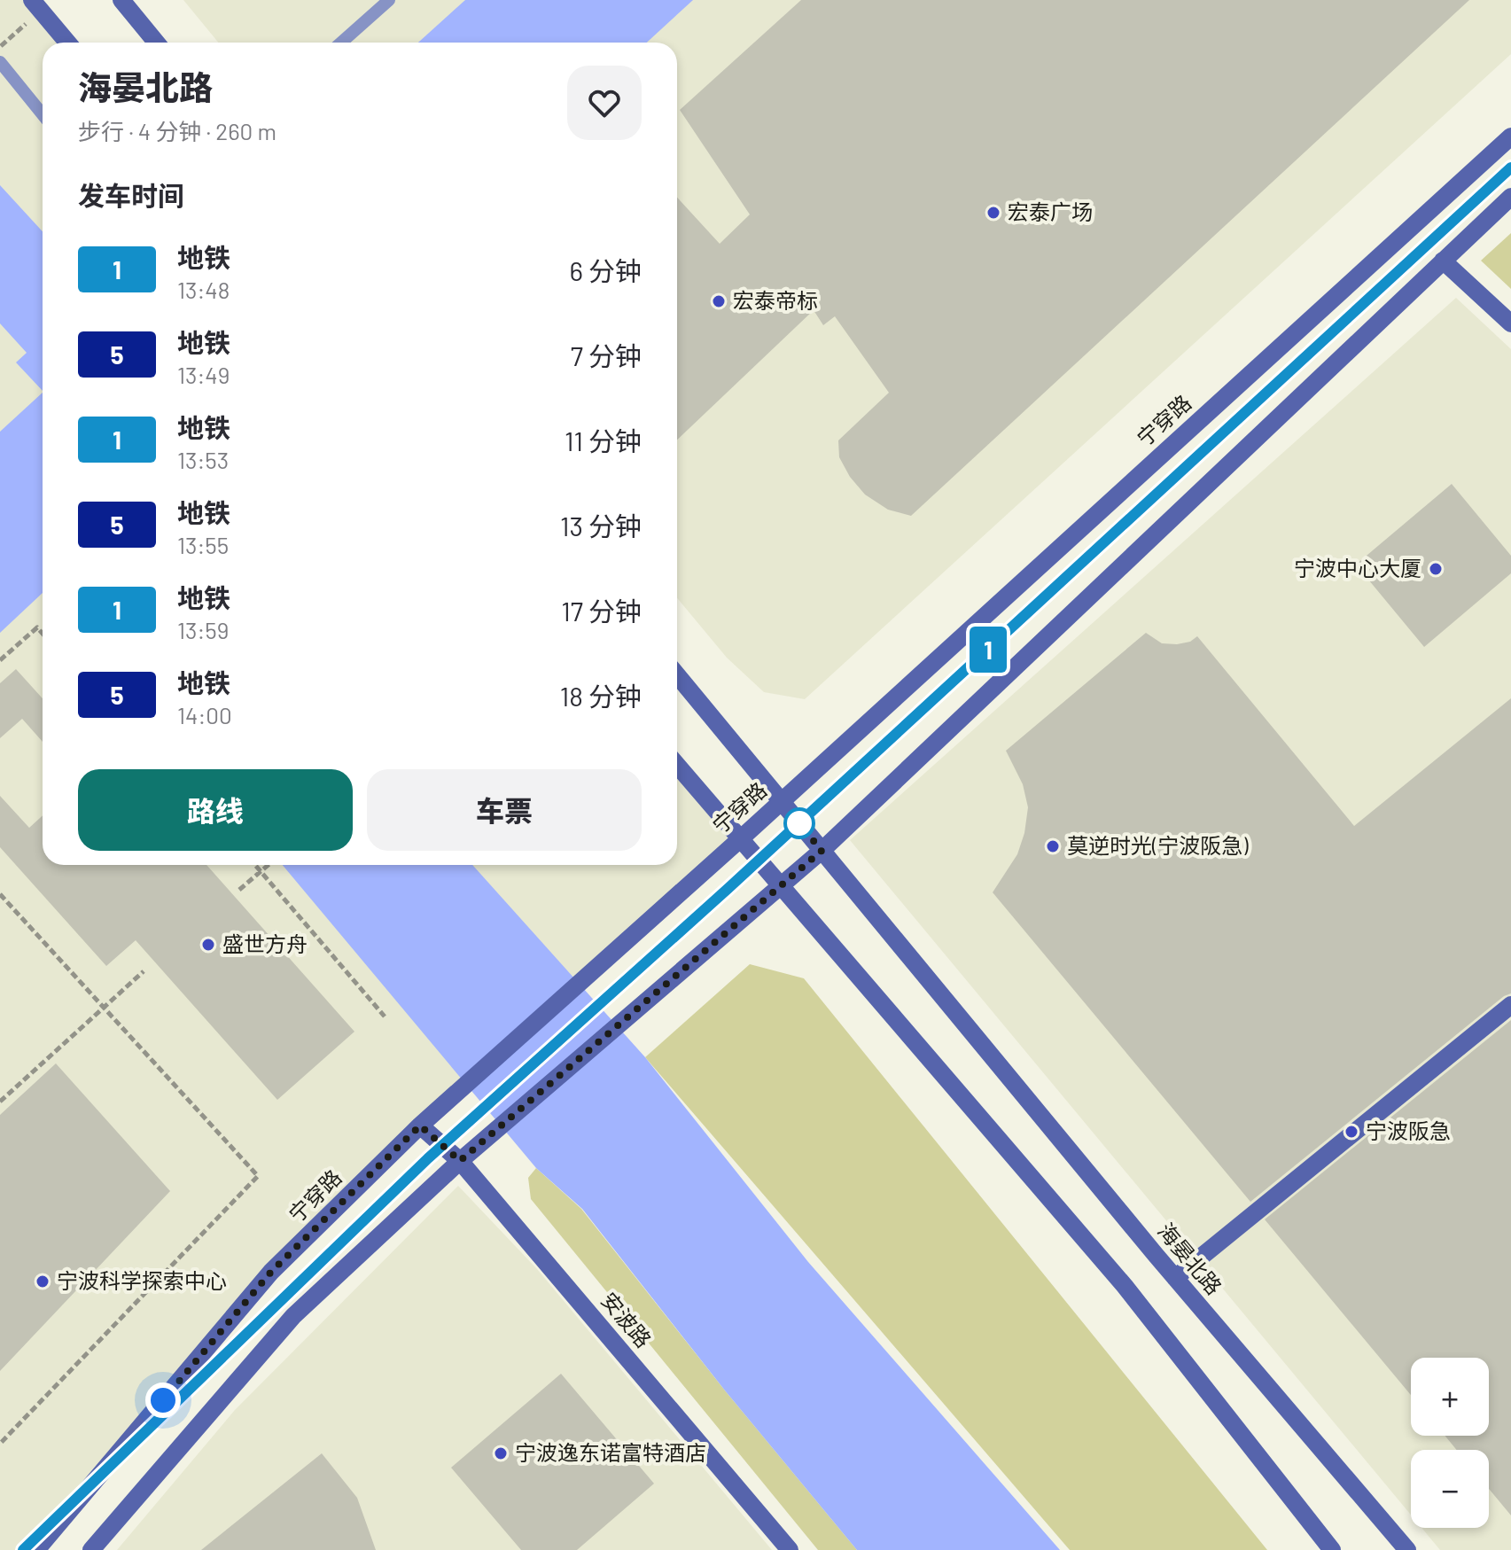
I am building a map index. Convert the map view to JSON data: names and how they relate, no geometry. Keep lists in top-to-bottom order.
{
  "streets": {
    "main road": ["宁穿路", "海晏北路", "安波路"]
  },
  "crossings": [
    ["宁穿路", "海晏北路"],
    ["宁穿路", "安波路"]
  ],
  "places": [
    "宏泰广场",
    "宏泰帝标",
    "宁波中心大厦",
    "莫逆时光(宁波阪急)",
    "盛世方舟",
    "宁波阪急",
    "宁波科学探索中心",
    "宁波逸东诺富特酒店"
  ],
  "lines": ["metro line 1"],
  "page": {
    "on_map": "1",
    "heading": [
      ["海晏北路", "步行 · 4 分钟 · 260 m"],
      "发车时间"
    ],
    "list": [
      {
        "mark": "1",
        "name": "地铁",
        "note": "13:48",
        "value": "6 分钟"
      },
      {
        "mark": "5",
        "name": "地铁",
        "note": "13:49",
        "value": "7 分钟"
      },
      {
        "mark": "1",
        "name": "地铁",
        "note": "13:53",
        "value": "11 分钟"
      },
      {
        "mark": "5",
        "name": "地铁",
        "note": "13:55",
        "value": "13 分钟"
      },
      {
        "mark": "1",
        "name": "地铁",
        "note": "13:59",
        "value": "17 分钟"
      },
      {
        "mark": "5",
        "name": "地铁",
        "note": "14:00",
        "value": "18 分钟"
      }
    ],
    "buttons": ["路线", "车票"],
    "map_buttons": ["+", "−"]
  }
}
